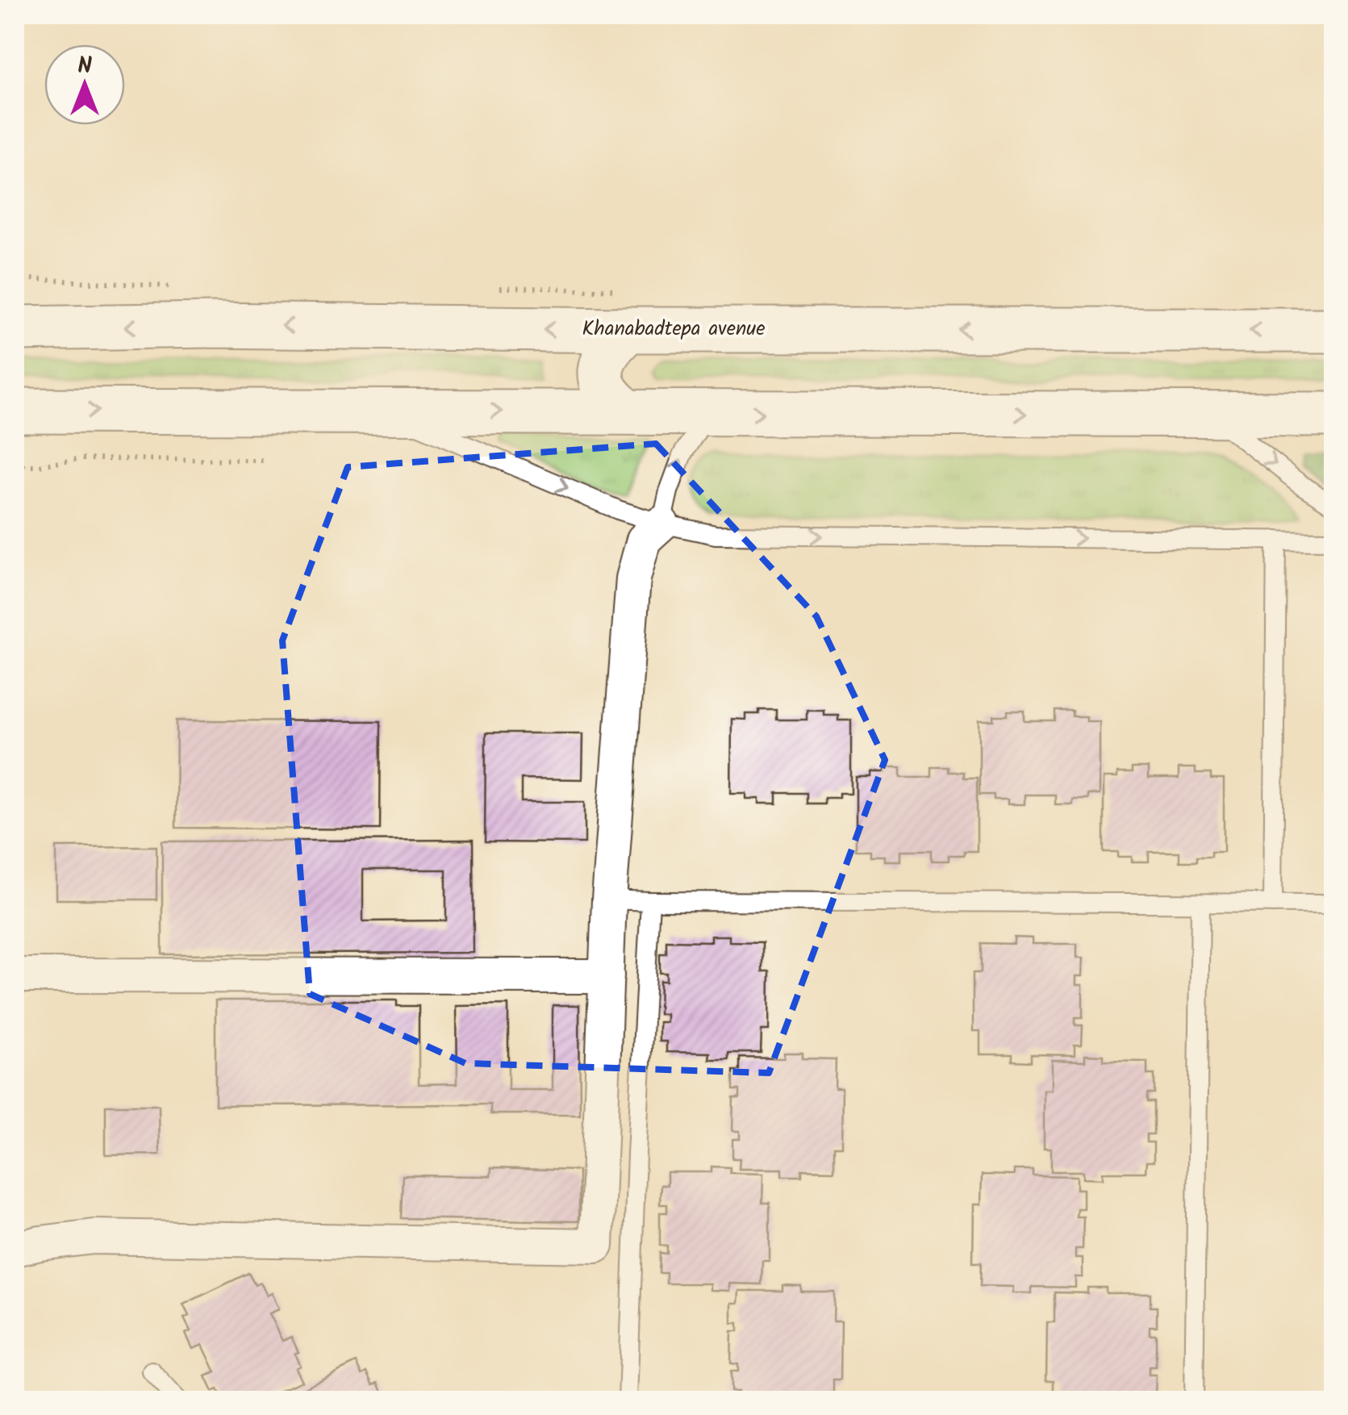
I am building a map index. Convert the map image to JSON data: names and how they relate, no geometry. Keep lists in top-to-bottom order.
{
  "streets": {
    "highway": ["Khanabadtepa avenue"]
  },
  "north": "top"
}
